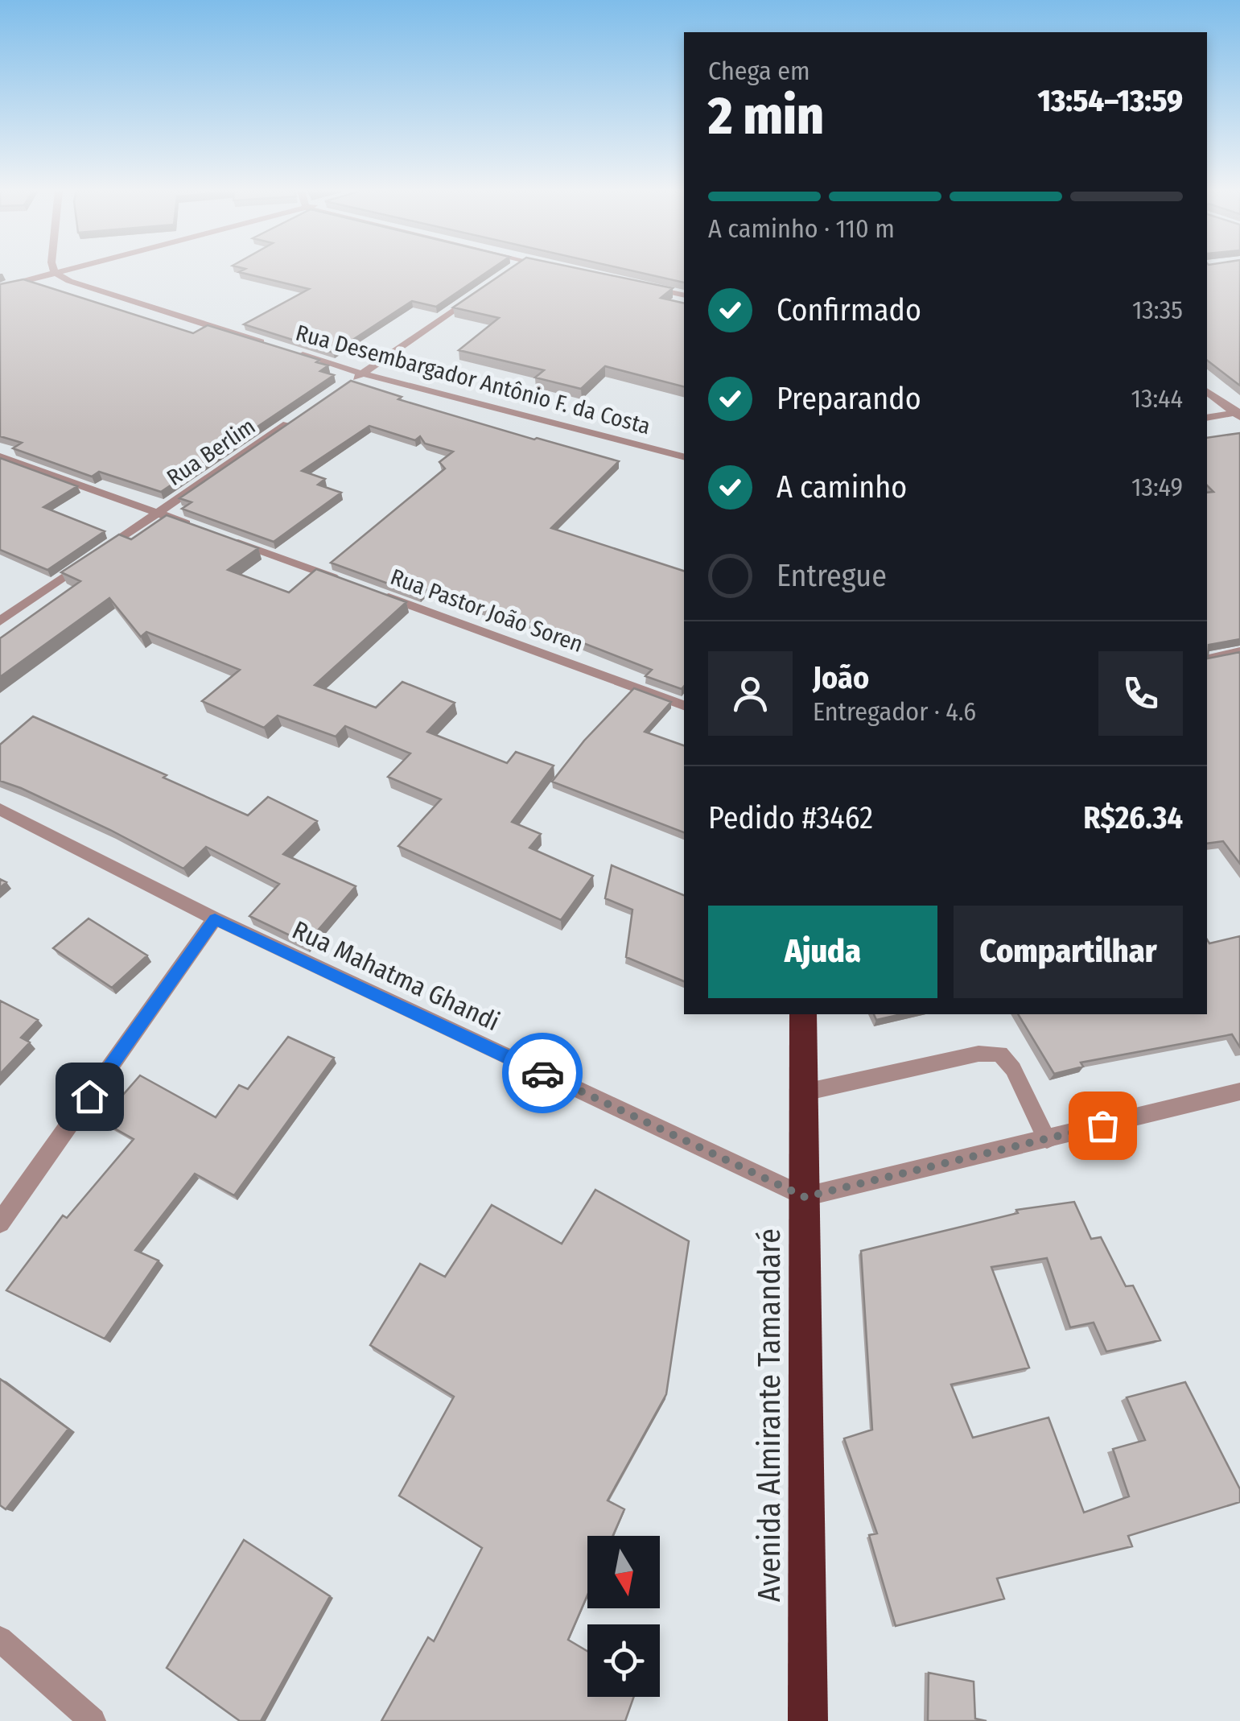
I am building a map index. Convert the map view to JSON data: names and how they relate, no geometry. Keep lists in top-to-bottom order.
{
  "streets": {
    "highway": ["Avenida Almirante Tamandaré"],
    "street": [
      "Rua Desembargador Antônio F. da Costa",
      "Rua Berlim",
      "Rua Pastor João Soren",
      "Rua Mahatma Ghandi"
    ]
  },
  "crossings": [
    ["Rua Mahatma Ghandi", "Avenida Almirante Tamandaré"]
  ],
  "north": "bottom",
  "page": {
    "heading": ["2 min", "Chega em", "13:54–13:59"],
    "panel": [
      "João",
      "Entregador · 4.6",
      "Pedido #3462",
      "R$26.34"
    ],
    "bar": "A caminho · 110 m",
    "list": [
      ["Confirmado", "13:35"],
      ["Preparando", "13:44"],
      ["A caminho", "13:49"],
      "Entregue"
    ],
    "buttons": ["Ajuda", "Compartilhar"]
  }
}
